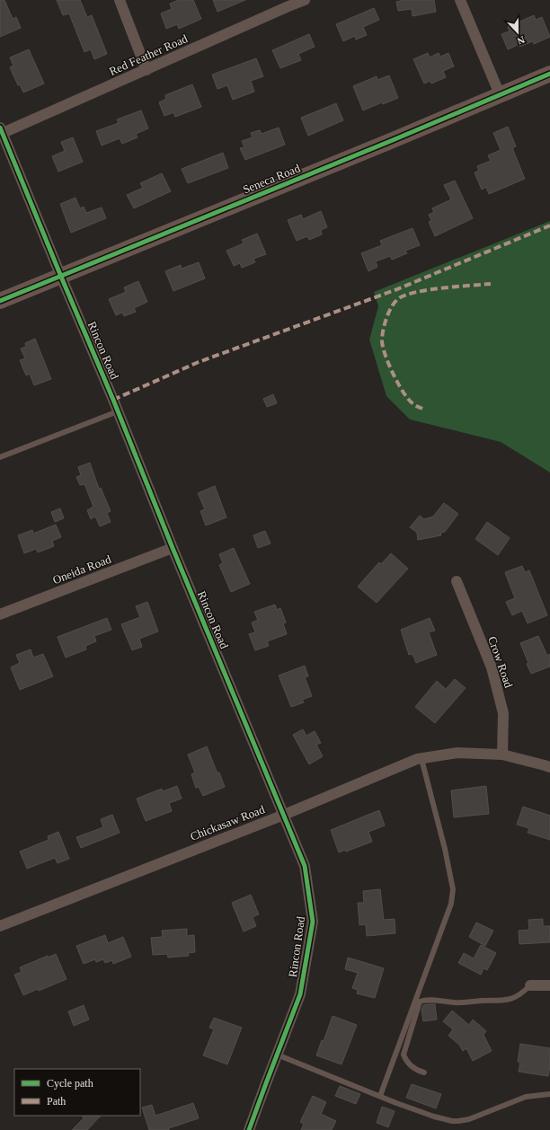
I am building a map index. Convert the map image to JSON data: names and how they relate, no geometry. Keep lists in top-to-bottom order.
{
  "streets": {
    "street": [
      "Red Feather Road",
      "Seneca Road",
      "Rincon Road",
      "Oneida Road",
      "Crow Road",
      "Chickasaw Road"
    ]
  },
  "crossings": [
    ["Red Feather Road", "Rincon Road"],
    ["Seneca Road", "Rincon Road"],
    ["Rincon Road", "Oneida Road"],
    ["Rincon Road", "Chickasaw Road"],
    ["Crow Road", "Chickasaw Road"]
  ],
  "legend": ["Cycle path", "Path"],
  "north": "bottom"
}
